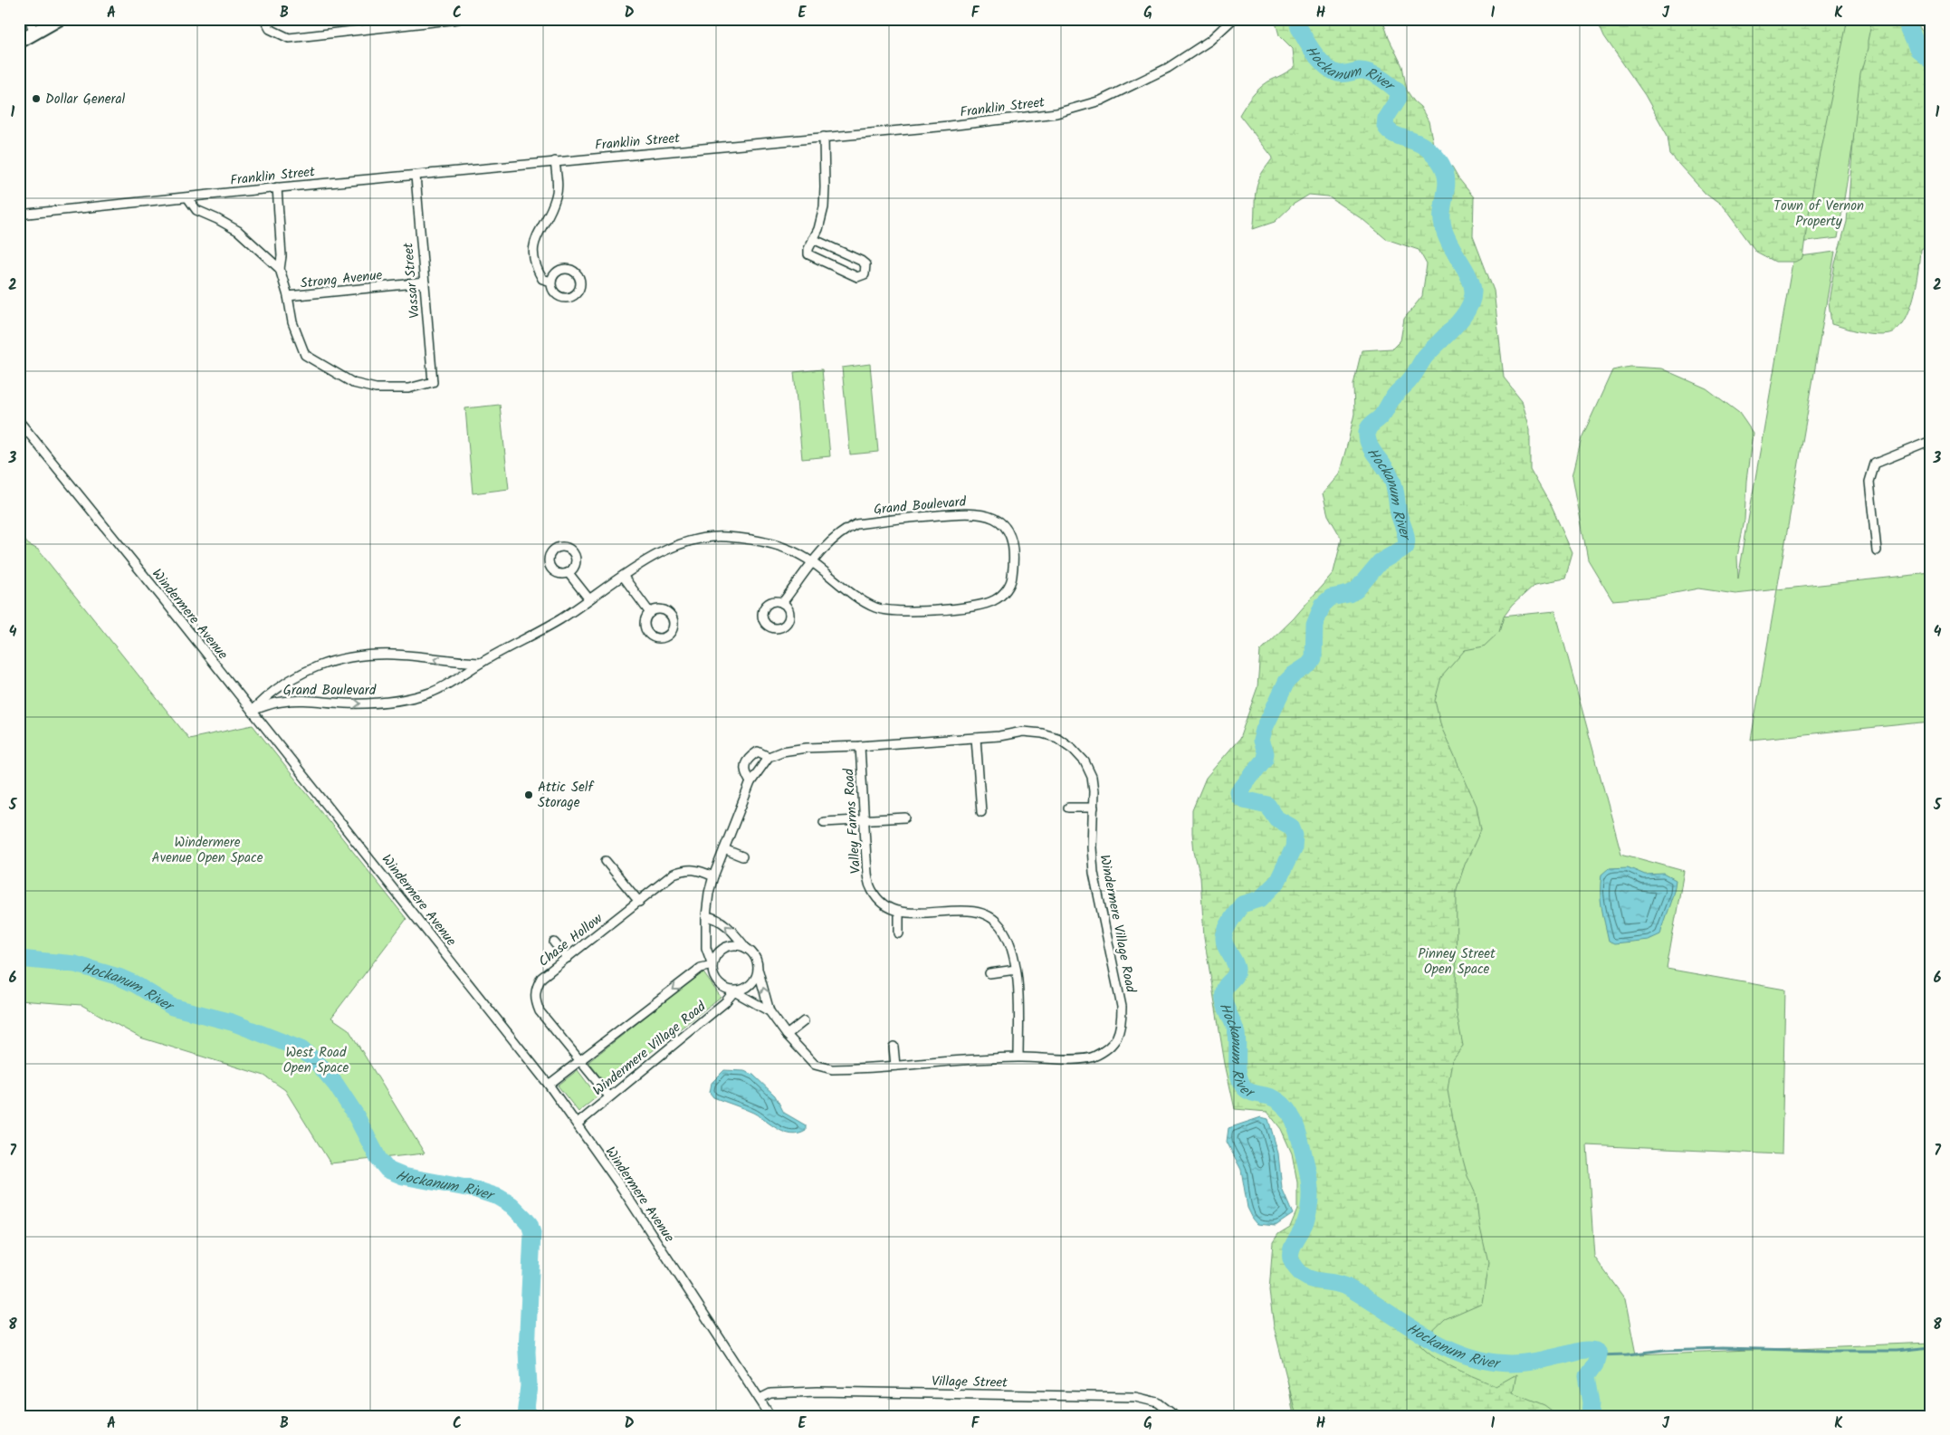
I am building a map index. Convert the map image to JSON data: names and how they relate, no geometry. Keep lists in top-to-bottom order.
{
  "streets": {
    "street": [
      "Franklin Street",
      "Strong Avenue",
      "Vassar Street",
      "Grand Boulevard",
      "Windermere Avenue",
      "Valley Farms Road",
      "Windermere Village Road",
      "Chase Hollow",
      "Village Street"
    ]
  },
  "crossings": [
    ["Franklin Street", "Vassar Street"],
    ["Strong Avenue", "Vassar Street"],
    ["Grand Boulevard", "Windermere Avenue"],
    ["Windermere Avenue", "Windermere Village Road"],
    ["Windermere Avenue", "Village Street"],
    ["Valley Farms Road", "Windermere Village Road"],
    ["Windermere Village Road", "Chase Hollow"]
  ],
  "water": ["Hockanum River"],
  "parks": [
    "Town of Vernon Property",
    "Windermere Avenue Open Space",
    "Pinney Street Open Space",
    "West Road Open Space"
  ],
  "places": ["Dollar General", "Attic Self Storage"],
  "grid": {
    "columns": [
      "A",
      "B",
      "C",
      "D",
      "E",
      "F",
      "G",
      "H",
      "I",
      "J",
      "K"
    ],
    "rows": [
      "1",
      "2",
      "3",
      "4",
      "5",
      "6",
      "7",
      "8"
    ]
  }
}
